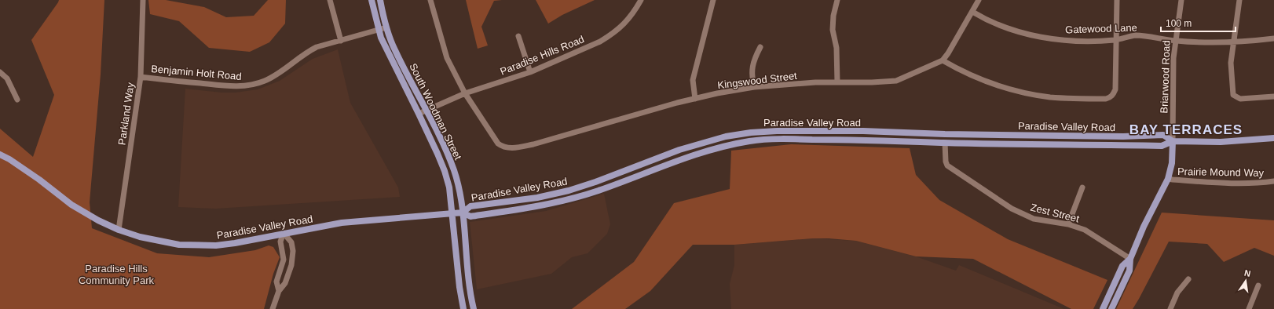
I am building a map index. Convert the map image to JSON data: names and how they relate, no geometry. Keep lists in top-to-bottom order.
{
  "streets": {
    "main road": ["Briarwood Road", "South Woodman Street", "Paradise Valley Road"],
    "street": [
      "Gatewood Lane",
      "Paradise Hills Road",
      "Benjamin Holt Road",
      "Kingswood Street",
      "Parkland Way",
      "Prairie Mound Way",
      "Zest Street"
    ]
  },
  "crossings": [
    ["Gatewood Lane", "Briarwood Road"],
    ["Paradise Hills Road", "Kingswood Street"],
    ["Paradise Hills Road", "South Woodman Street"],
    ["Benjamin Holt Road", "South Woodman Street"],
    ["Benjamin Holt Road", "Parkland Way"],
    ["Briarwood Road", "Paradise Valley Road"],
    ["Briarwood Road", "Prairie Mound Way"],
    ["Briarwood Road", "Zest Street"],
    ["South Woodman Street", "Paradise Valley Road"],
    ["Parkland Way", "Paradise Valley Road"],
    ["Paradise Valley Road", "Zest Street"]
  ],
  "districts": ["BAY TERRACES"],
  "parks": ["Paradise Hills Community Park"],
  "scale_bar": "100 m",
  "north": "top"
}
